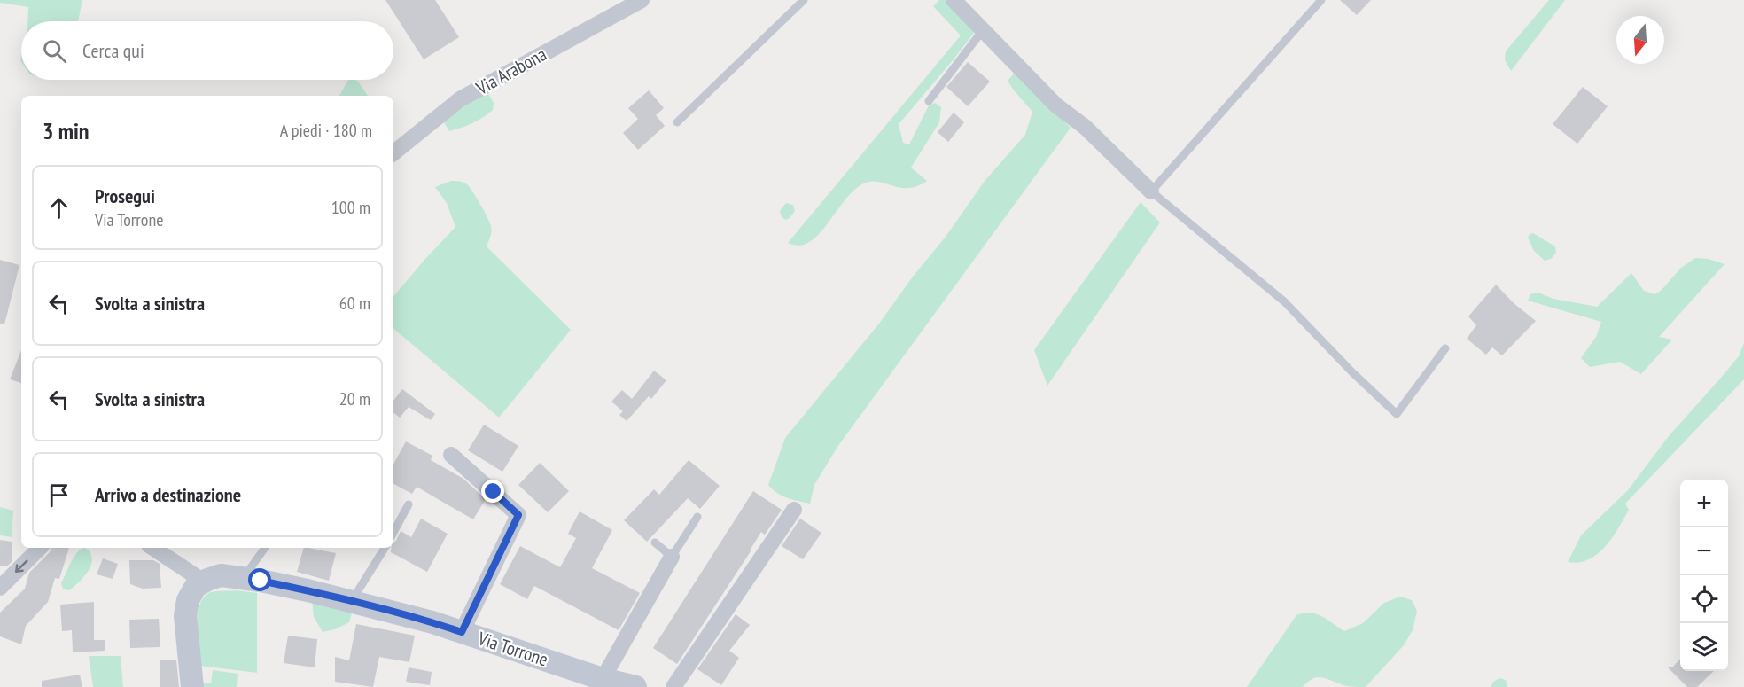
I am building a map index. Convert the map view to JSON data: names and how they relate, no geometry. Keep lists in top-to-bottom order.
{
  "streets": {
    "main road": ["Via Torrone"],
    "street": ["Via Arabona"]
  },
  "north": "bottom",
  "page": {
    "search": "Cerca qui",
    "heading": ["3 min", "A piedi · 180 m"],
    "list": [
      ["Prosegui", "Via Torrone", "100 m"],
      ["Svolta a sinistra", "60 m"],
      ["Svolta a sinistra", "20 m"],
      "Arrivo a destinazione"
    ],
    "map_buttons": ["+", "−"]
  }
}
